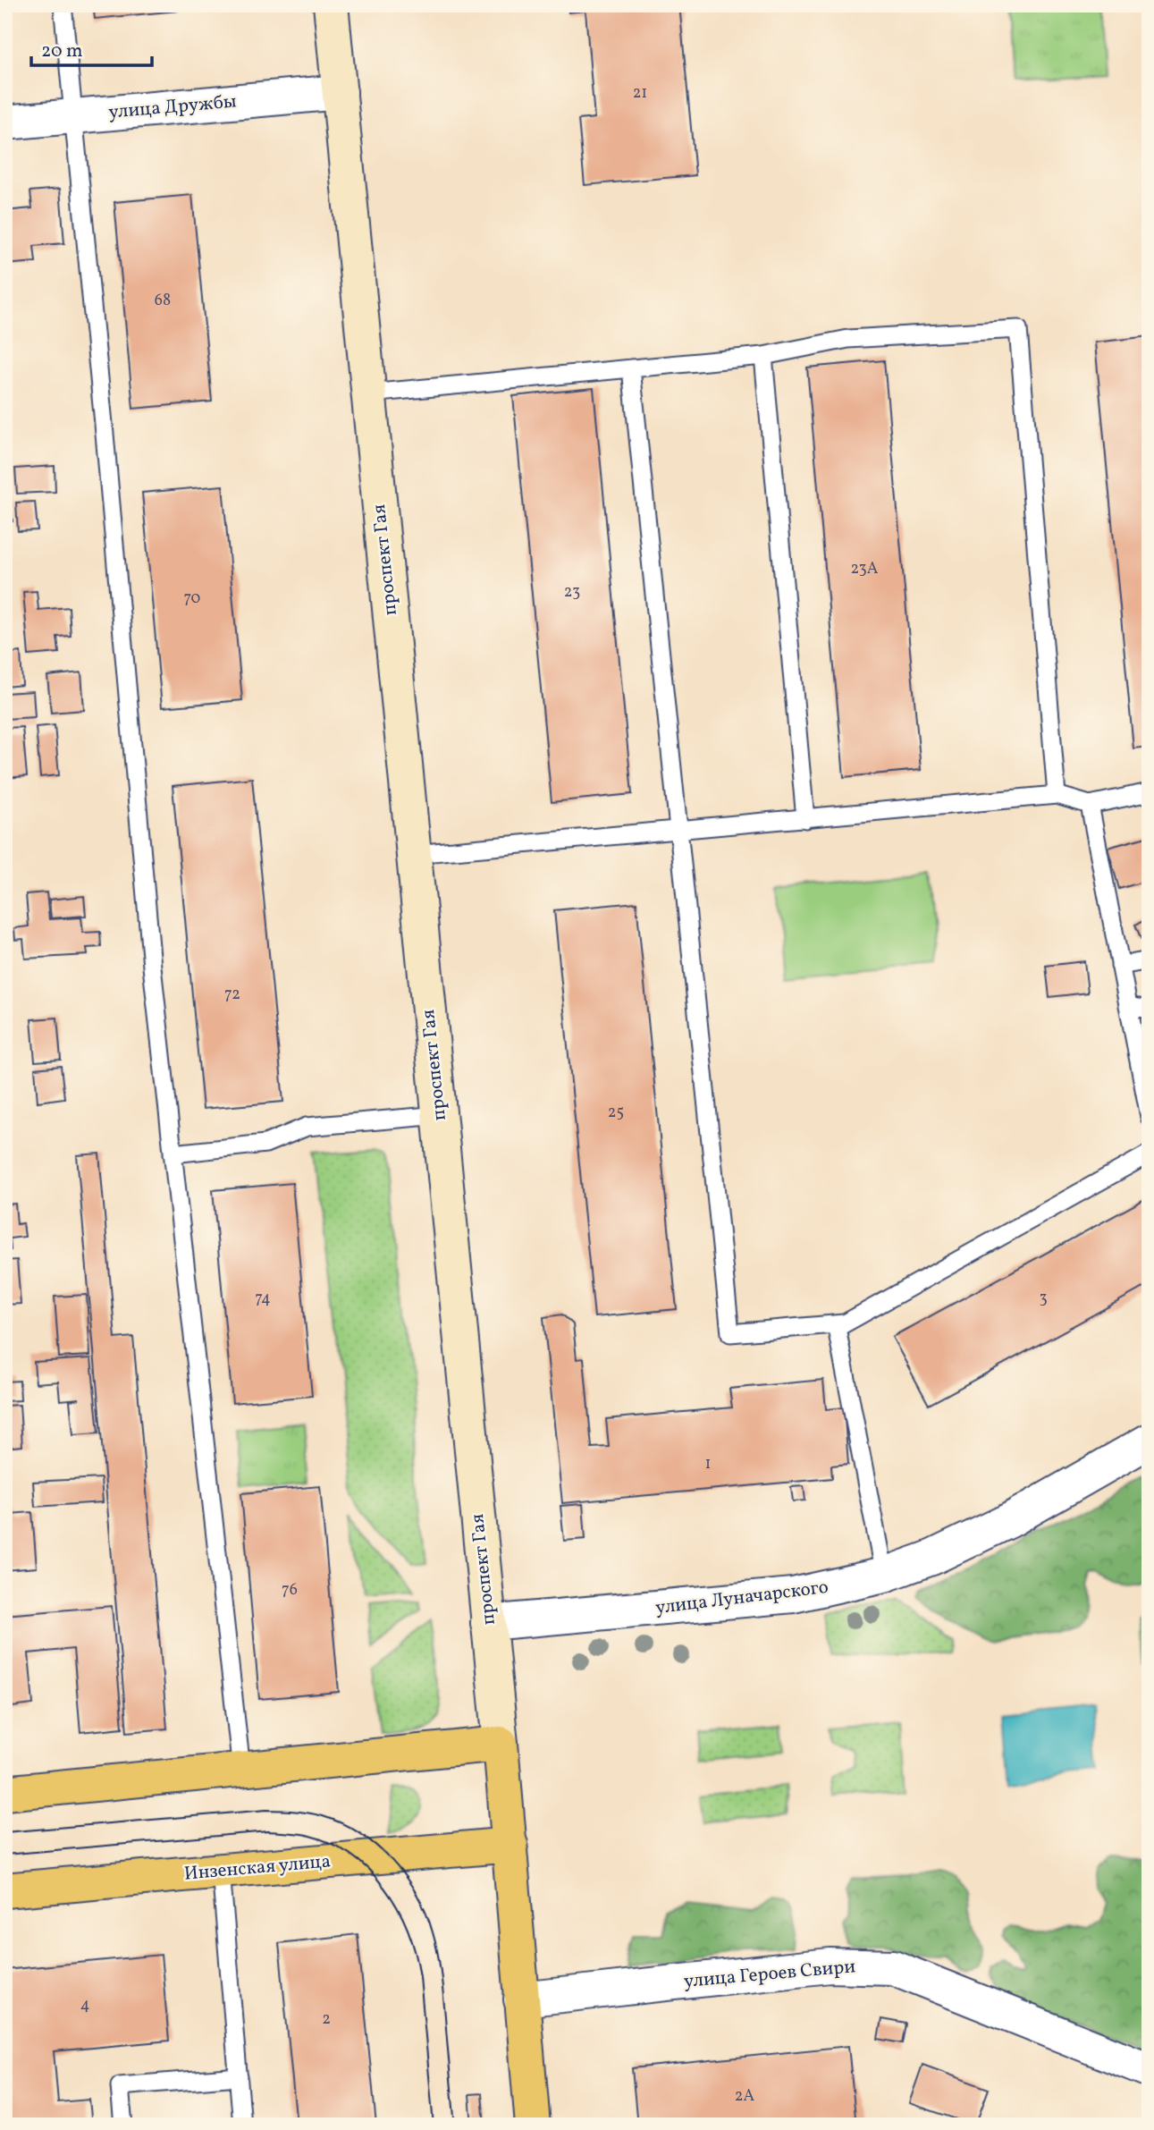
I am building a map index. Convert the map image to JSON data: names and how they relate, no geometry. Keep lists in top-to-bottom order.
{
  "streets": {
    "main road": ["проспект Гая", "Инзенская улица"],
    "street": ["улица Дружбы", "улица Луначарского", "улица Героев Свири"]
  },
  "crossings": [
    ["улица Дружбы", "проспект Гая"],
    ["проспект Гая", "улица Луначарского"],
    ["проспект Гая", "Инзенская улица"],
    ["проспект Гая", "улица Героев Свири"]
  ],
  "house_numbers": [
    "21",
    "68",
    "23А",
    "23",
    "70",
    "72",
    "25",
    "74",
    "3",
    "1",
    "76",
    "4",
    "2",
    "2А"
  ],
  "scale_bar": "20 m"
}
